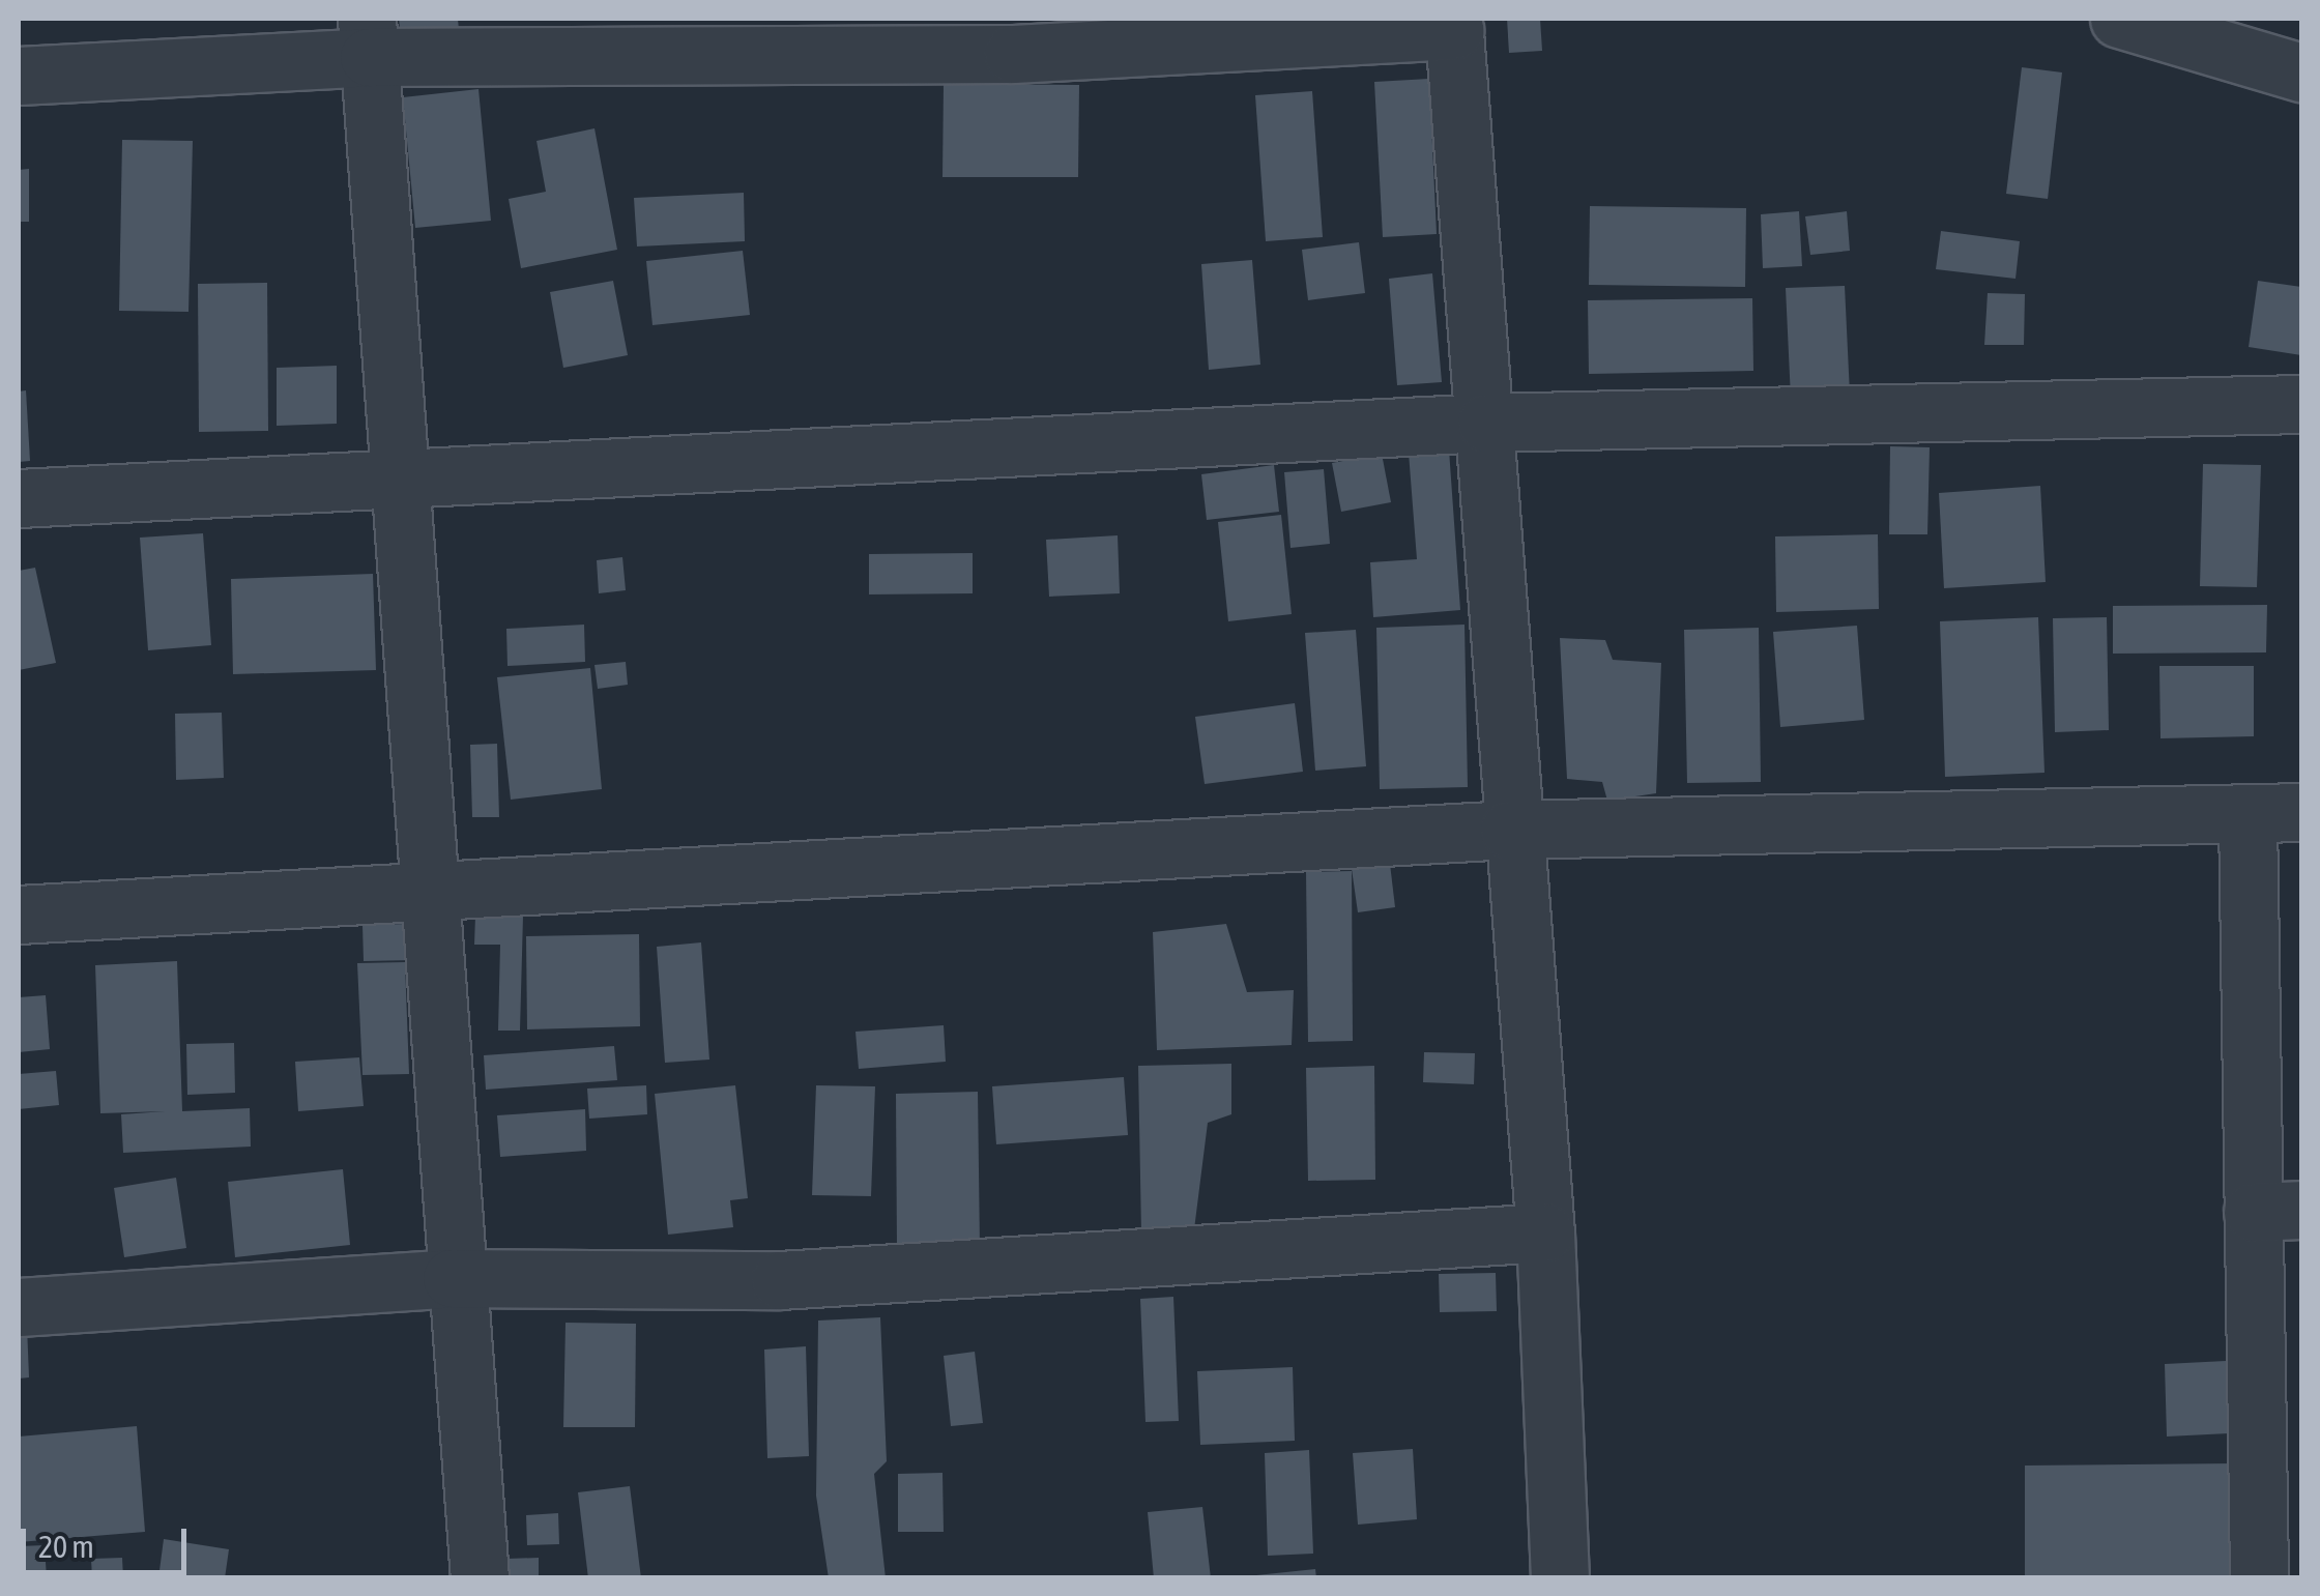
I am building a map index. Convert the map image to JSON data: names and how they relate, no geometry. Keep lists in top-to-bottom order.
{
  "scale_bar": "20 m"
}
